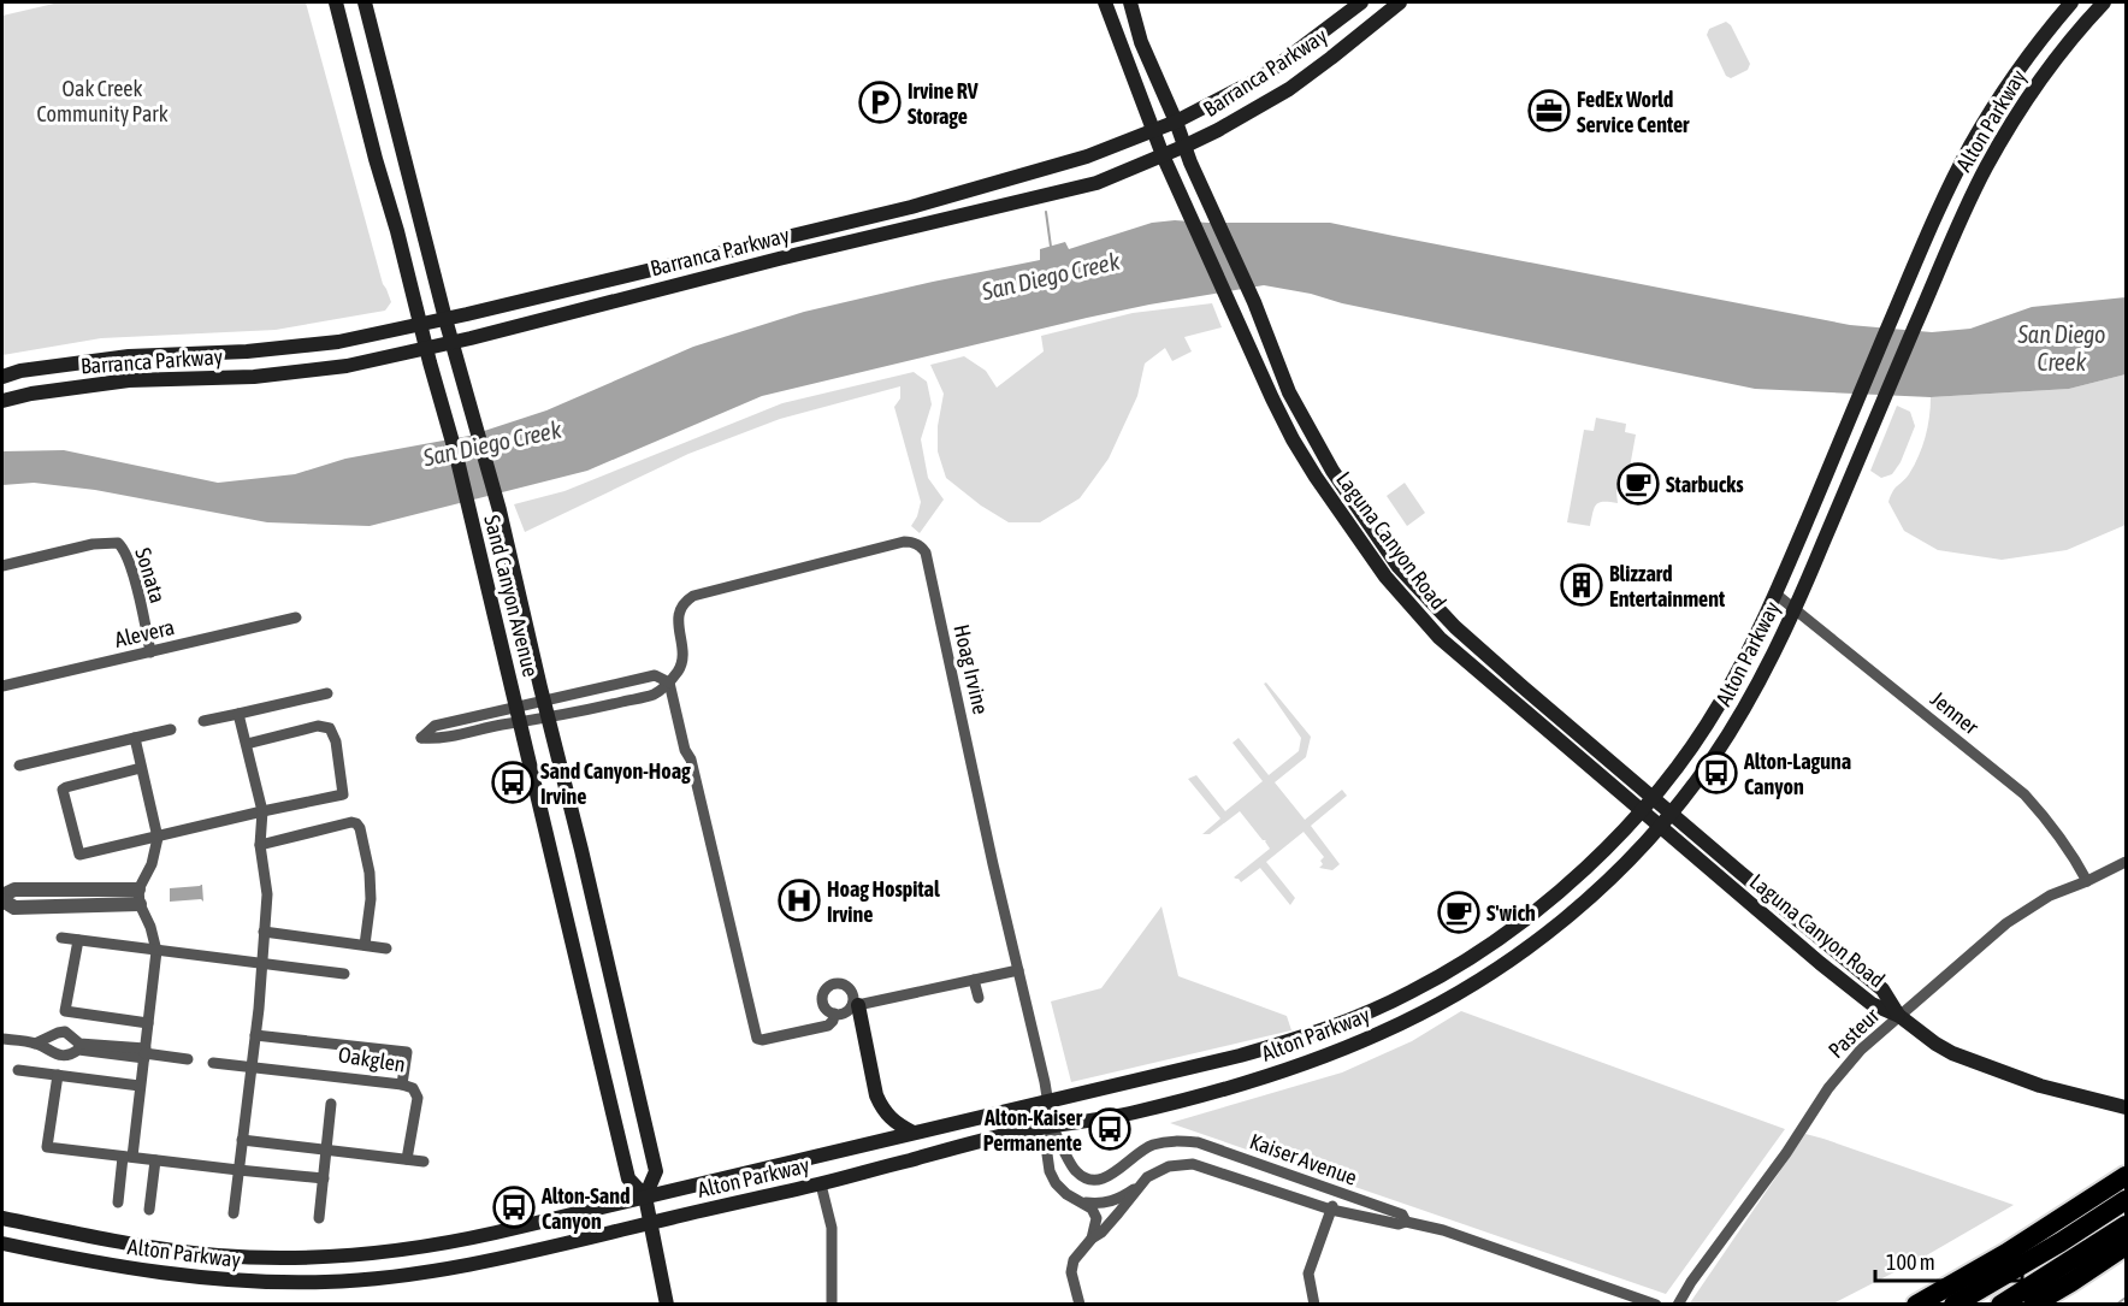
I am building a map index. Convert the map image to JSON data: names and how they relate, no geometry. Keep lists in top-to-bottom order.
{
  "streets": {
    "main road": [
      "Barranca Parkway",
      "Alton Parkway",
      "Laguna Canyon Road",
      "Sand Canyon Avenue"
    ],
    "street": [
      "Sonata",
      "Alevera",
      "Hoag Irvine",
      "Jenner",
      "Pasteur",
      "Oakglen",
      "Kaiser Avenue"
    ]
  },
  "crossings": [
    ["Barranca Parkway", "Laguna Canyon Road"],
    ["Barranca Parkway", "Sand Canyon Avenue"],
    ["Alton Parkway", "Laguna Canyon Road"],
    ["Alton Parkway", "Sand Canyon Avenue"],
    ["Alton Parkway", "Hoag Irvine"],
    ["Alton Parkway", "Jenner"],
    ["Alton Parkway", "Kaiser Avenue"],
    ["Laguna Canyon Road", "Pasteur"],
    ["Sonata", "Alevera"],
    ["Hoag Irvine", "Kaiser Avenue"],
    ["Jenner", "Pasteur"]
  ],
  "water": ["San Diego Creek"],
  "parks": ["Oak Creek Community Park"],
  "places": {
    "parking": ["Irvine RV Storage"],
    "office": ["FedEx World Service Center"],
    "cafe": ["Starbucks", "S'wich"],
    "building": ["Blizzard Entertainment"],
    "bus stop": [
      "Alton-Laguna Canyon",
      "Sand Canyon-Hoag Irvine",
      "Alton-Kaiser Permanente",
      "Alton-Sand Canyon"
    ],
    "hospital": ["Hoag Hospital Irvine"]
  },
  "scale_bar": "100 m"
}
